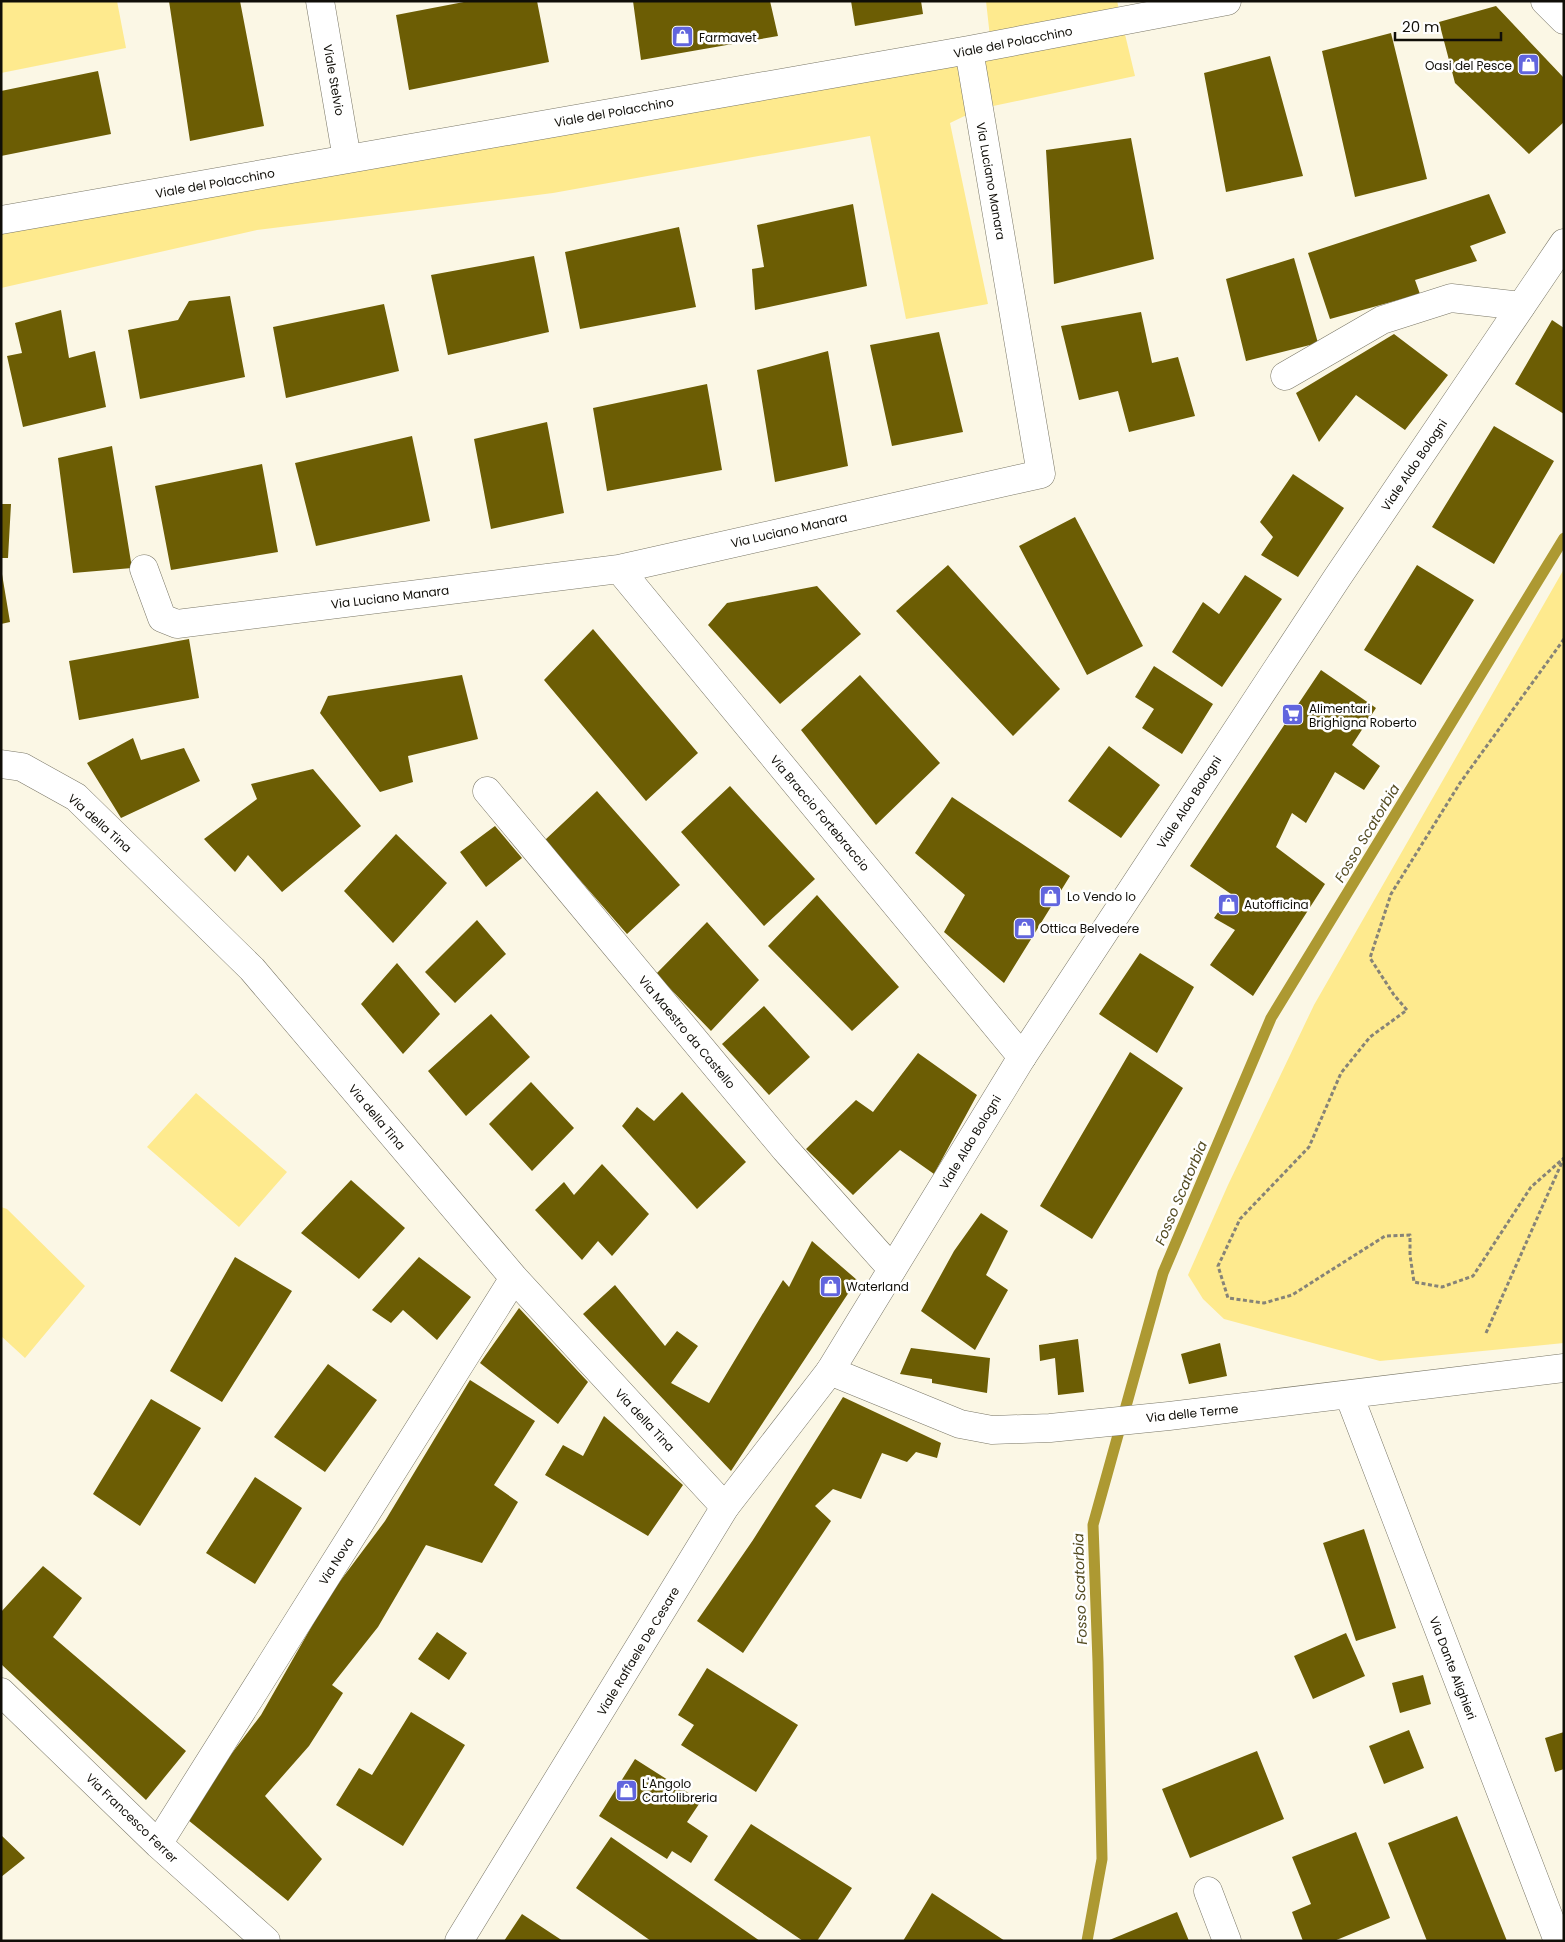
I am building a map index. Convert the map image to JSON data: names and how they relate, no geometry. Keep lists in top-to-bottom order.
{
  "streets": {
    "street": [
      "Viale del Polacchino",
      "Viale Stelvio",
      "Via Luciano Manara",
      "Viale Aldo Bologni",
      "Via Braccio Fortebraccio",
      "Via della Tina",
      "Via Maestro da Castello",
      "Via delle Terme",
      "Via Nova",
      "Viale Raffaele De Cesare",
      "Via Dante Alighieri",
      "Via Francesco Ferrer"
    ]
  },
  "crossings": [
    ["Viale del Polacchino", "Viale Stelvio"],
    ["Viale del Polacchino", "Via Luciano Manara"],
    ["Via Luciano Manara", "Via Braccio Fortebraccio"],
    ["Viale Aldo Bologni", "Via Braccio Fortebraccio"],
    ["Viale Aldo Bologni", "Via Maestro da Castello"],
    ["Viale Aldo Bologni", "Via delle Terme"],
    ["Viale Aldo Bologni", "Viale Raffaele De Cesare"],
    ["Via della Tina", "Via Nova"],
    ["Via della Tina", "Viale Raffaele De Cesare"],
    ["Via delle Terme", "Viale Raffaele De Cesare"],
    ["Via delle Terme", "Via Dante Alighieri"],
    ["Via Nova", "Via Francesco Ferrer"]
  ],
  "water": ["Fosso Scatorbia"],
  "places": {
    "shop": [
      "Farmavet",
      "Oasi del Pesce",
      "Lo Vendo Io",
      "Autofficina",
      "Ottica Belvedere",
      "Waterland",
      "L'Angolo Cartolibreria"
    ],
    "supermarket": ["Alimentari Brighigna Roberto"]
  },
  "scale_bar": "20 m"
}
